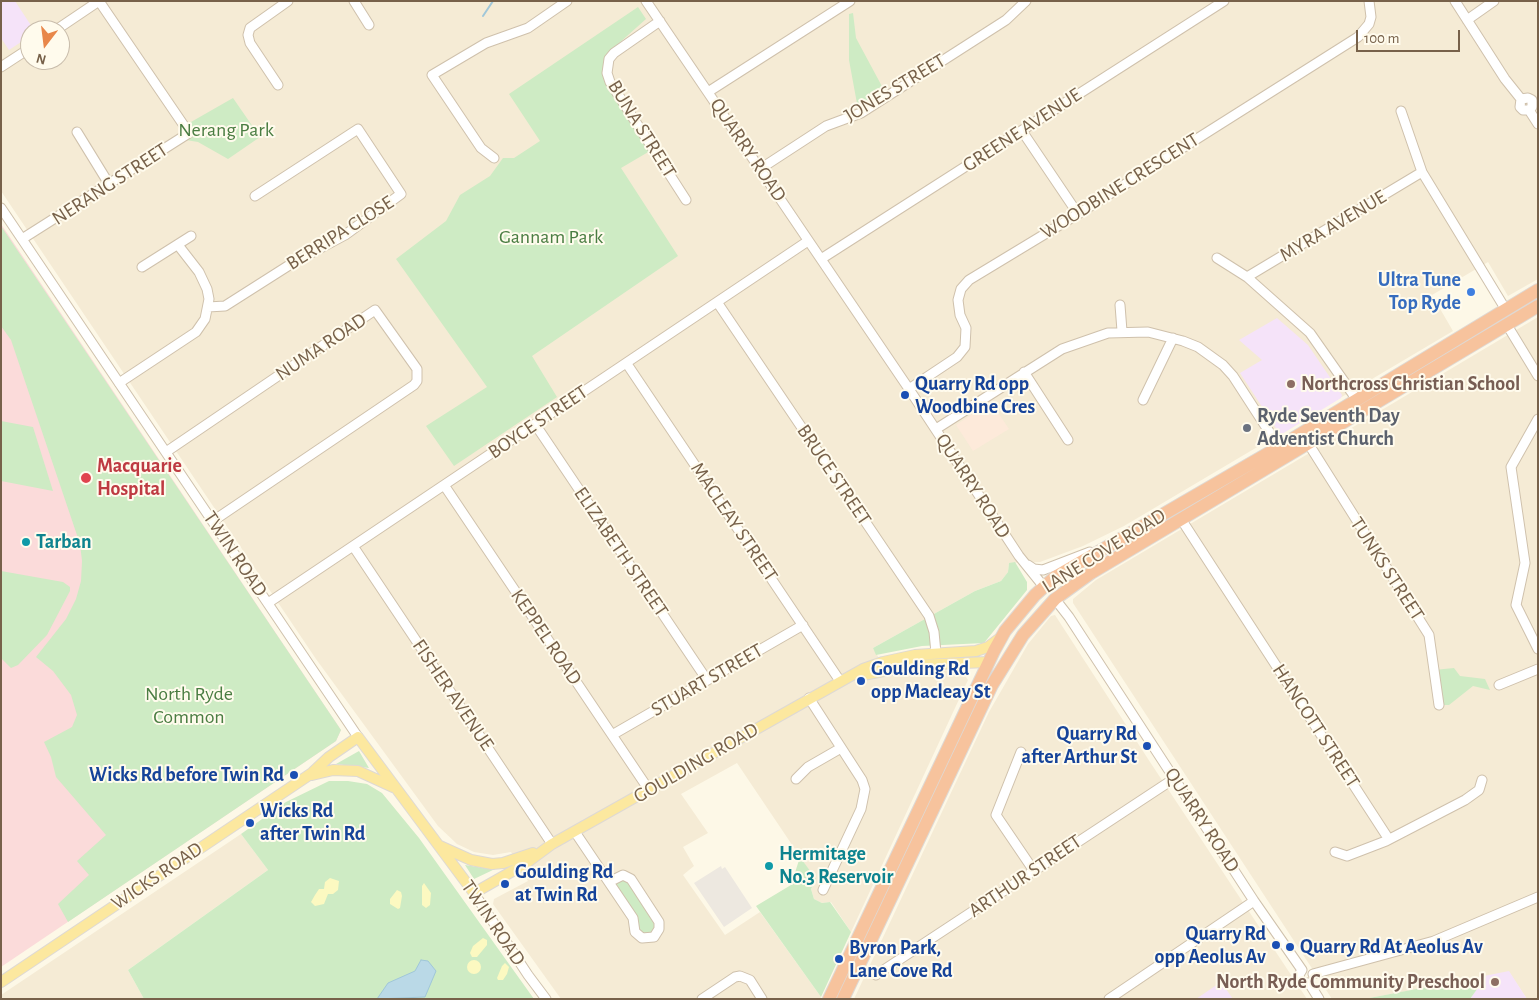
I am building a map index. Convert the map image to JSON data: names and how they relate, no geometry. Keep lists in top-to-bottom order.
{
  "streets": {
    "highway": ["QUARRY ROAD", "LANE COVE ROAD"],
    "main road": ["TWIN ROAD", "GOULDING ROAD", "WICKS ROAD"],
    "street": [
      "JONES STREET",
      "BUNA STREET",
      "GREENE AVENUE",
      "NERANG STREET",
      "WOODBINE CRESCENT",
      "MYRA AVENUE",
      "BERRIPA CLOSE",
      "NUMA ROAD",
      "BOYCE STREET",
      "BRUCE STREET",
      "MACLEAY STREET",
      "ELIZABETH STREET",
      "TUNKS STREET",
      "KEPPEL ROAD",
      "STUART STREET",
      "FISHER AVENUE",
      "HANCOTT STREET",
      "ARTHUR STREET"
    ]
  },
  "crossings": [
    ["JONES STREET", "QUARRY ROAD"],
    ["BUNA STREET", "QUARRY ROAD"],
    ["GREENE AVENUE", "QUARRY ROAD"],
    ["QUARRY ROAD", "WOODBINE CRESCENT"],
    ["QUARRY ROAD", "BOYCE STREET"],
    ["QUARRY ROAD", "LANE COVE ROAD"],
    ["QUARRY ROAD", "ARTHUR STREET"],
    ["NERANG STREET", "TWIN ROAD"],
    ["NUMA ROAD", "TWIN ROAD"],
    ["BOYCE STREET", "BRUCE STREET"],
    ["BOYCE STREET", "MACLEAY STREET"],
    ["BOYCE STREET", "ELIZABETH STREET"],
    ["BOYCE STREET", "TWIN ROAD"],
    ["BOYCE STREET", "KEPPEL ROAD"],
    ["BOYCE STREET", "FISHER AVENUE"],
    ["BRUCE STREET", "GOULDING ROAD"],
    ["MACLEAY STREET", "STUART STREET"],
    ["MACLEAY STREET", "GOULDING ROAD"],
    ["LANE COVE ROAD", "TUNKS STREET"],
    ["LANE COVE ROAD", "HANCOTT STREET"],
    ["LANE COVE ROAD", "GOULDING ROAD"],
    ["ELIZABETH STREET", "STUART STREET"],
    ["TWIN ROAD", "GOULDING ROAD"],
    ["TWIN ROAD", "WICKS ROAD"],
    ["KEPPEL ROAD", "STUART STREET"],
    ["KEPPEL ROAD", "GOULDING ROAD"],
    ["FISHER AVENUE", "GOULDING ROAD"]
  ],
  "parks": ["Nerang Park", "Gannam Park", "North Ryde Common"],
  "places": [
    "Ultra Tune Top Ryde",
    "Northcross Christian School",
    "Quarry Rd opp Woodbine Cres",
    "Ryde Seventh Day Adventist Church",
    "Macquarie Hospital",
    "Tarban",
    "Goulding Rd opp Macleay St",
    "Quarry Rd after Arthur St",
    "Wicks Rd before Twin Rd",
    "Wicks Rd after Twin Rd",
    "Hermitage No.3 Reservoir",
    "Goulding Rd at Twin Rd",
    "Quarry Rd opp Aeolus Av",
    "Quarry Rd At Aeolus Av",
    "Byron Park, Lane Cove Rd",
    "North Ryde Community Preschool"
  ],
  "scale_bar": "100 m",
  "north": "bottom"
}
